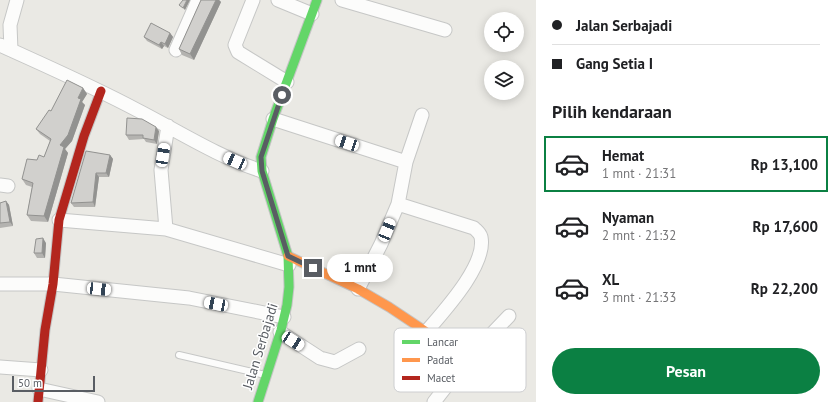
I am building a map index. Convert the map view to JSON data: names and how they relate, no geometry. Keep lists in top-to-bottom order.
{
  "streets": {
    "street": ["Jalan Serbajadi"]
  },
  "legend": ["Lancar", "Padat", "Macet"],
  "scale_bar": "50 m",
  "page": {
    "banner": ["Jalan Serbajadi", "Gang Setia I"],
    "heading": "Pilih kendaraan",
    "list": [
      {
        "name": "Hemat",
        "note": "1 mnt · 21:31",
        "value": "Rp 13,100"
      },
      {
        "name": "Nyaman",
        "note": "2 mnt · 21:32",
        "value": "Rp 17,600"
      },
      {
        "name": "XL",
        "note": "3 mnt · 21:33",
        "value": "Rp 22,200"
      }
    ],
    "bubble": "1 mnt",
    "buttons": "Pesan",
    "scale": "50 m"
  }
}
